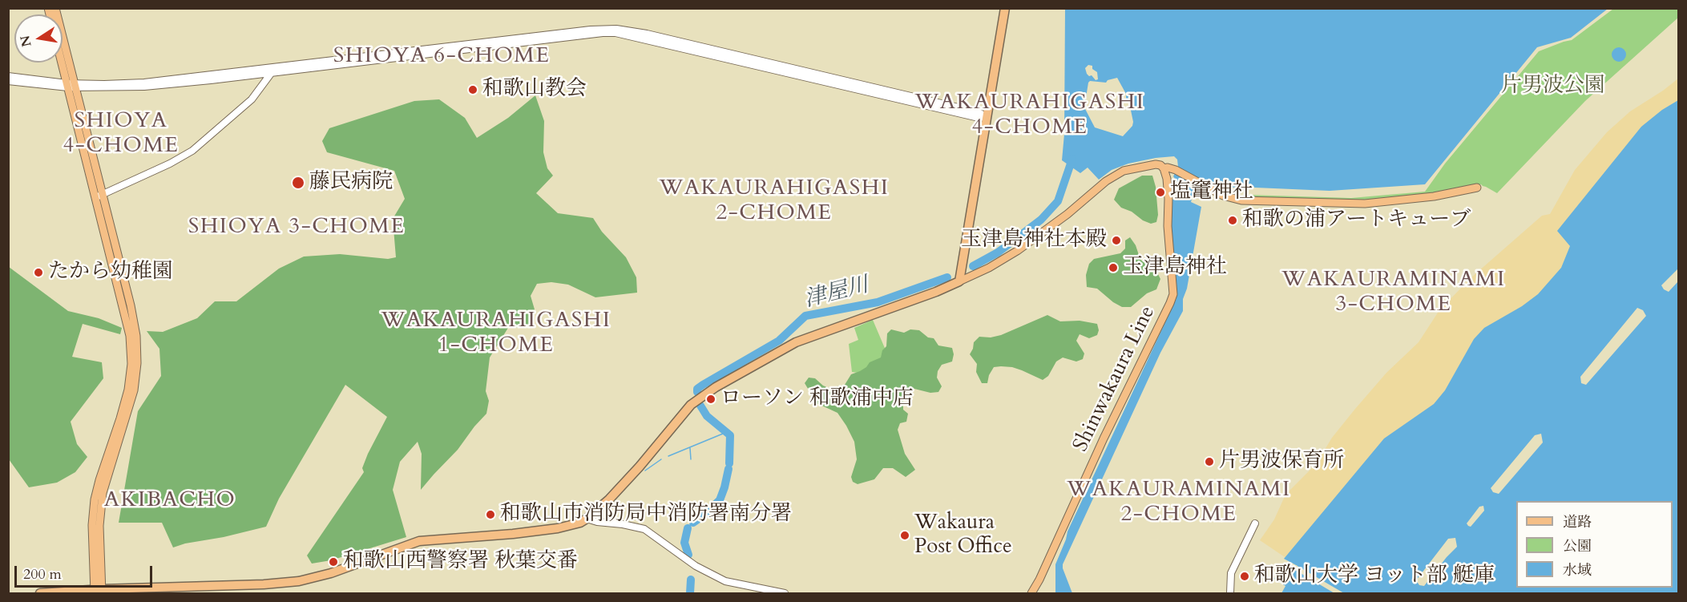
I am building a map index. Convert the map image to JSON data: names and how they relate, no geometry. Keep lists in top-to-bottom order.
{
  "streets": {
    "main road": ["Shinwakaura Line"]
  },
  "districts": [
    "SHIOYA 6-CHOME",
    "WAKAURAHIGASHI 4-CHOME",
    "SHIOYA 4-CHOME",
    "WAKAURAHIGASHI 2-CHOME",
    "SHIOYA 3-CHOME",
    "WAKAURAMINAMI 3-CHOME",
    "WAKAURAHIGASHI 1-CHOME",
    "WAKAURAMINAMI 2-CHOME",
    "AKIBACHO"
  ],
  "water": ["津屋川"],
  "parks": ["片男波公園"],
  "places": [
    "和歌山教会",
    "藤民病院",
    "塩竃神社",
    "和歌の浦アートキューブ",
    "玉津島神社本殿",
    "玉津島神社",
    "たから幼稚園",
    "ローソン 和歌浦中店",
    "片男波保育所",
    "和歌山市消防局中消防署南分署",
    "Wakaura Post Office",
    "和歌山西警察署 秋葉交番",
    "和歌山大学 ヨット部 艇庫"
  ],
  "legend": ["道路", "公園", "水域"],
  "scale_bar": "200 m",
  "north": "left"
}
